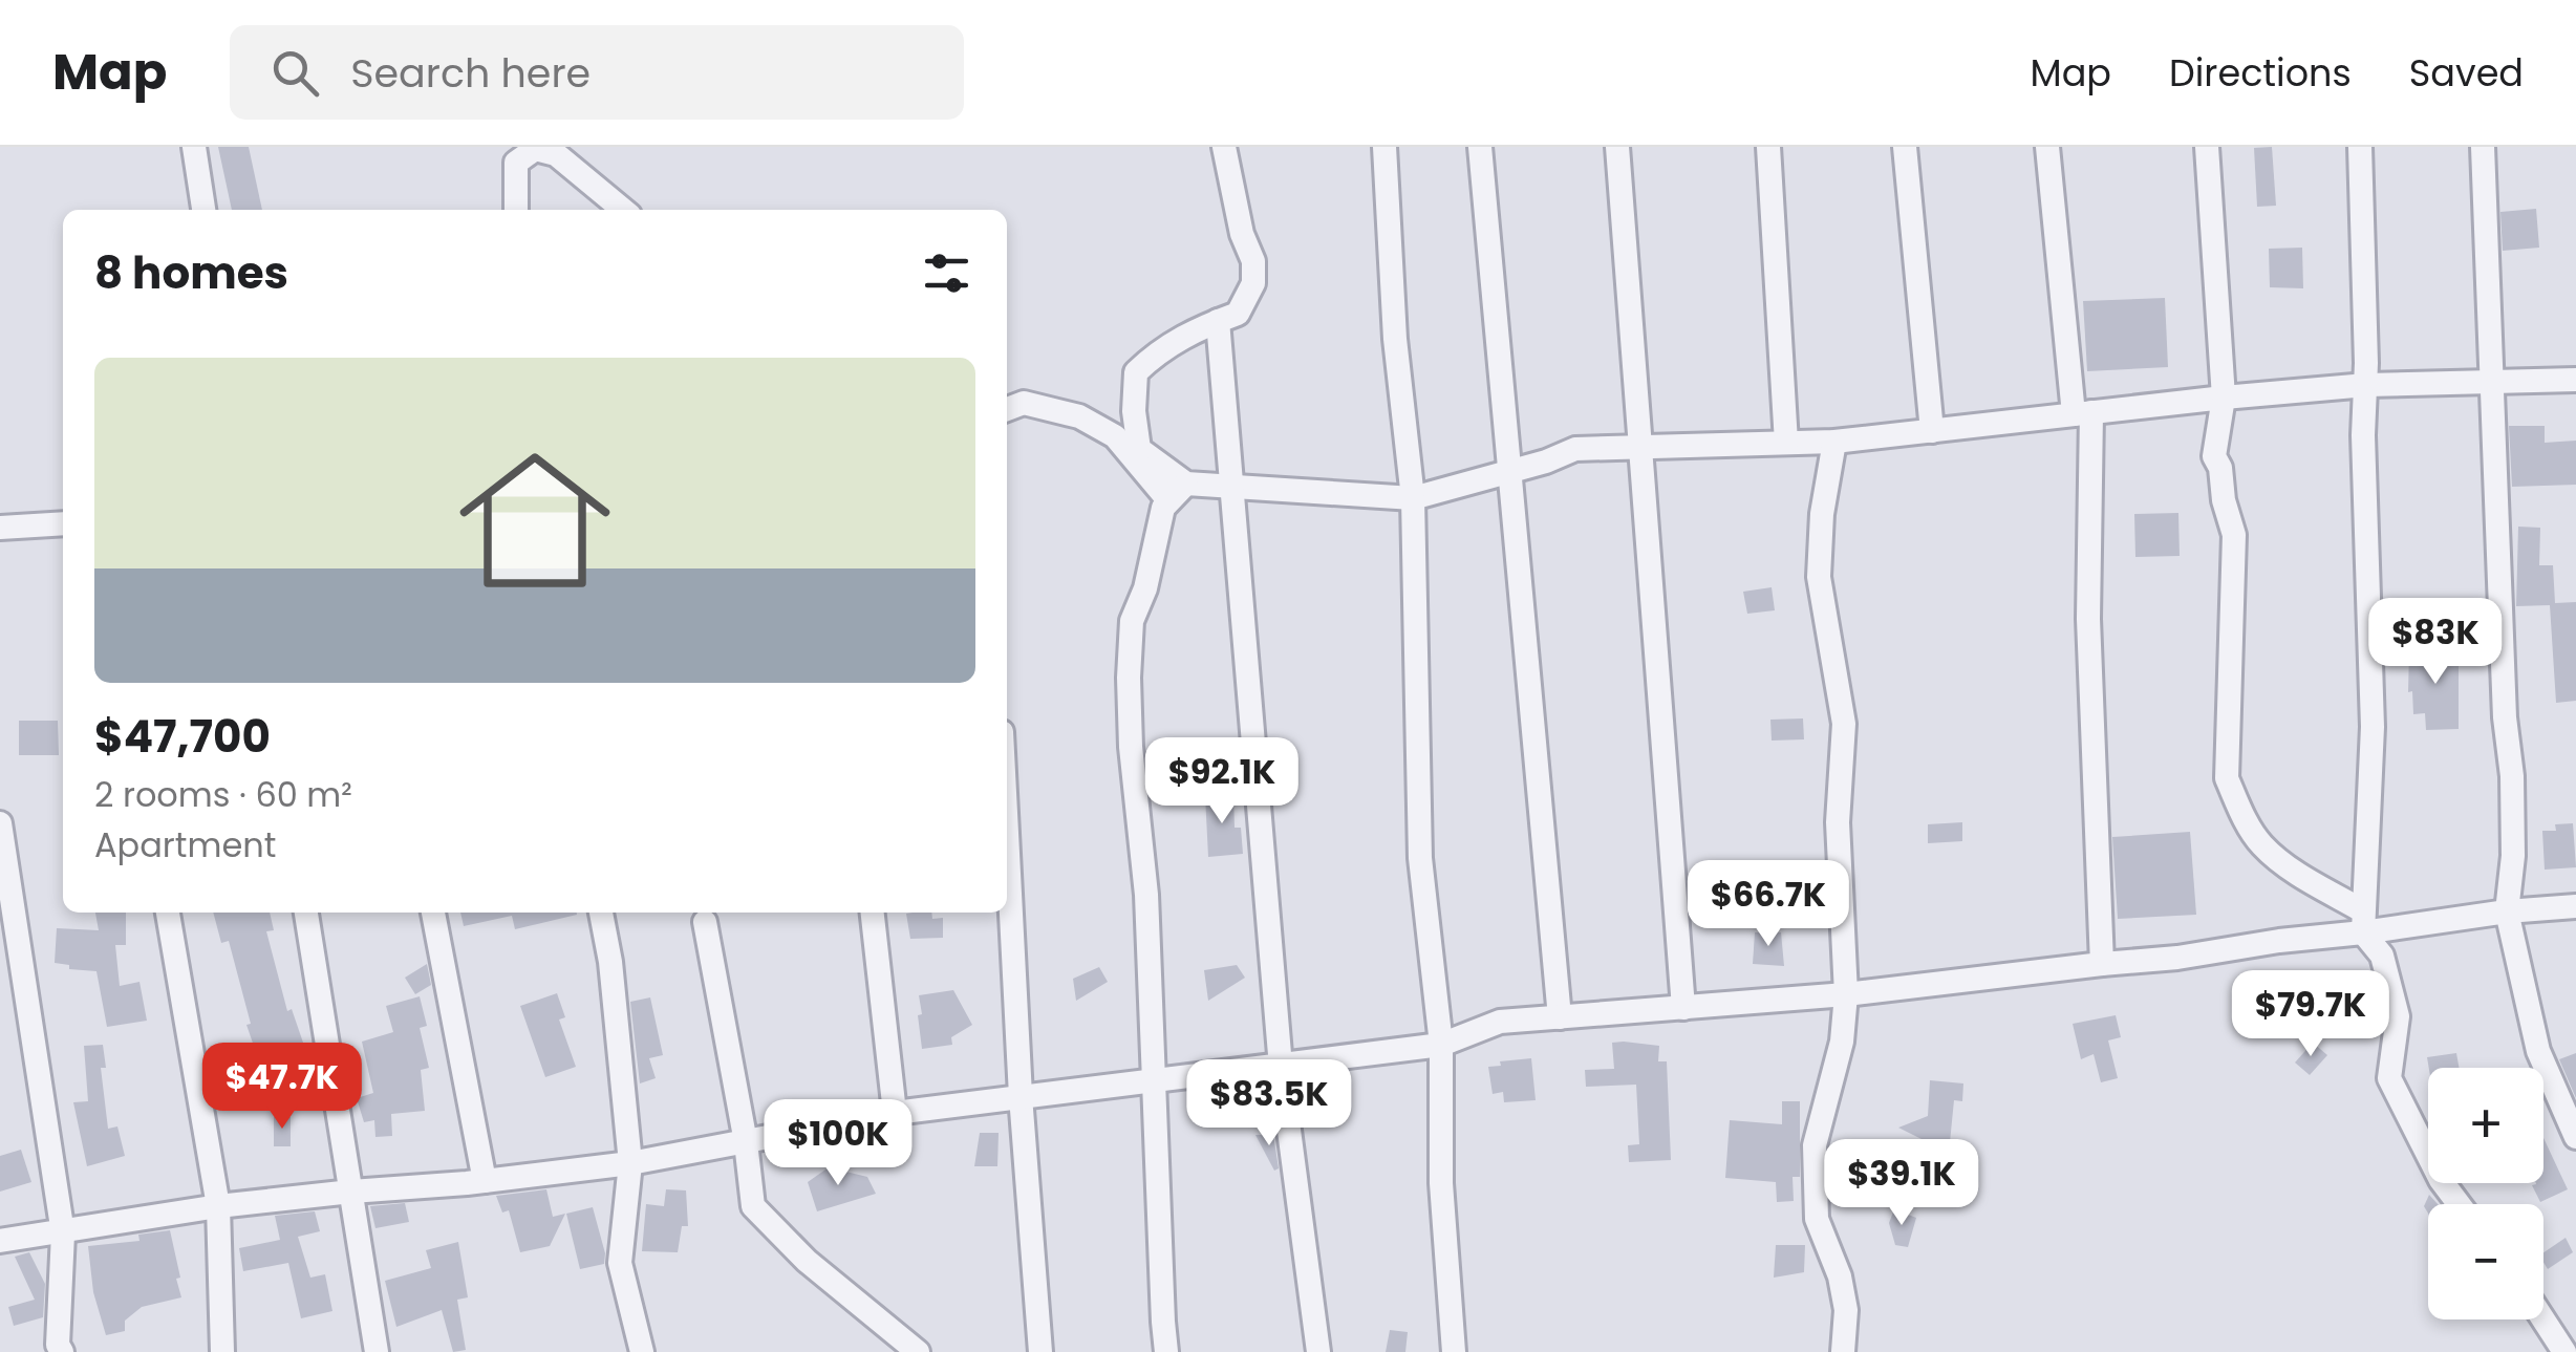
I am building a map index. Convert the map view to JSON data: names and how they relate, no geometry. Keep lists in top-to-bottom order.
{
  "page": {
    "header": "Map",
    "search": "Search here",
    "nav": ["Map", "Directions", "Saved"],
    "heading": "8 homes",
    "list": [
      {
        "name": "$47,700",
        "note": "2 rooms · 60 m² · Apartment"
      }
    ],
    "price": [
      "$83K",
      "$92.1K",
      "$66.7K",
      "$79.7K",
      "$47.7K",
      "$83.5K",
      "$100K",
      "$39.1K"
    ],
    "map_buttons": ["+", "−"]
  }
}
